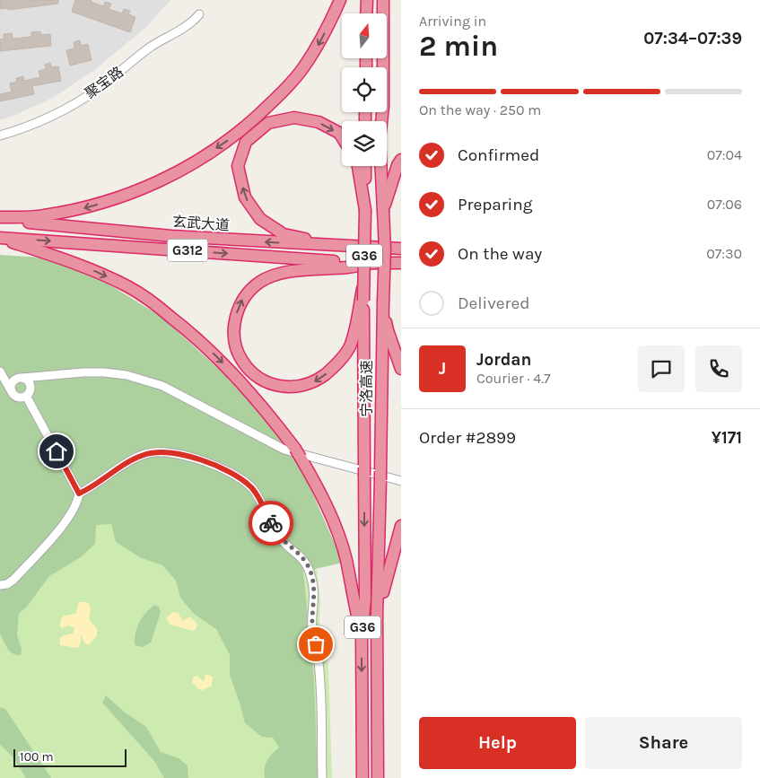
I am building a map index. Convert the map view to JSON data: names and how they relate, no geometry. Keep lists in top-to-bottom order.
{
  "streets": {
    "highway": [
      "玄武大道",
      "G312",
      "G36",
      "宁洛高速"
    ],
    "street": ["聚宝路"]
  },
  "scale_bar": "100 m",
  "north": "top",
  "page": {
    "heading": ["2 min", "Arriving in", "07:34–07:39"],
    "panel": [
      "Jordan",
      "Courier · 4.7",
      "Order #2899",
      "¥171"
    ],
    "bar": "On the way · 250 m",
    "list": [
      ["Confirmed", "07:04"],
      ["Preparing", "07:06"],
      ["On the way", "07:30"],
      "Delivered"
    ],
    "round": "J",
    "buttons": ["Help", "Share"],
    "scale": "100 m"
  }
}
